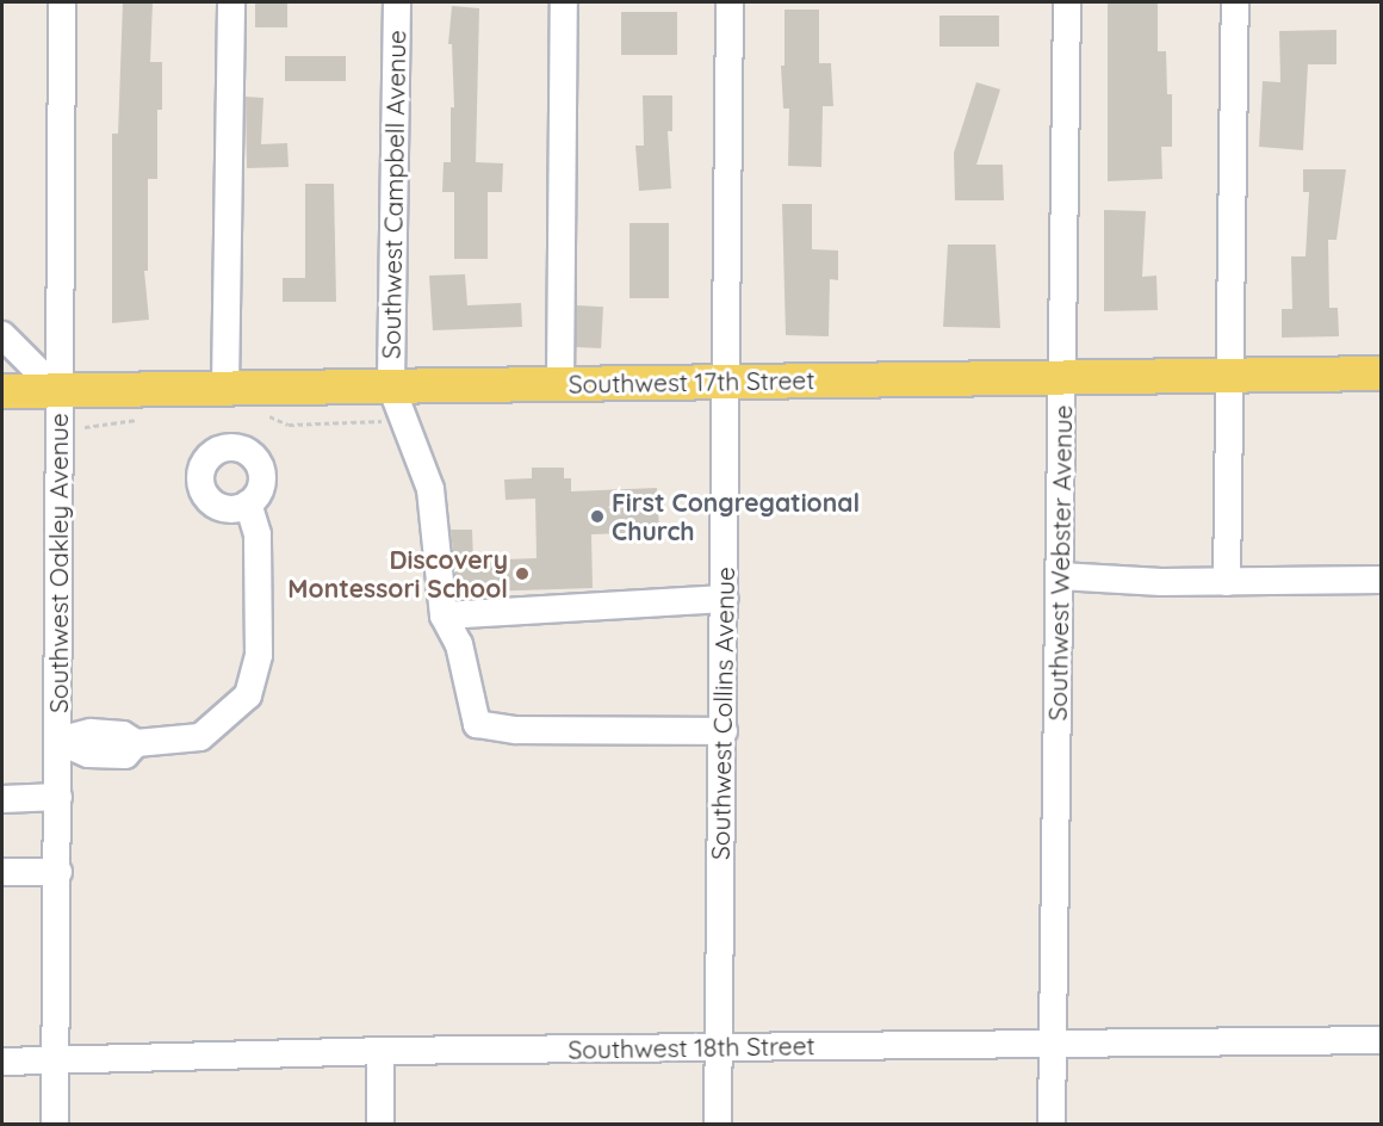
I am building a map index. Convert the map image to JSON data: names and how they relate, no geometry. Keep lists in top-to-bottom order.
{
  "streets": {
    "main road": ["Southwest 17th Street"],
    "street": [
      "Southwest Campbell Avenue",
      "Southwest Oakley Avenue",
      "Southwest Webster Avenue",
      "Southwest Collins Avenue",
      "Southwest 18th Street"
    ]
  },
  "crossings": [
    ["Southwest Campbell Avenue", "Southwest 17th Street"],
    ["Southwest 17th Street", "Southwest Oakley Avenue"],
    ["Southwest 17th Street", "Southwest Webster Avenue"],
    ["Southwest 17th Street", "Southwest Collins Avenue"],
    ["Southwest Oakley Avenue", "Southwest 18th Street"],
    ["Southwest Webster Avenue", "Southwest 18th Street"],
    ["Southwest Collins Avenue", "Southwest 18th Street"]
  ],
  "places": ["First Congregational Church", "Discovery Montessori School"]
}
